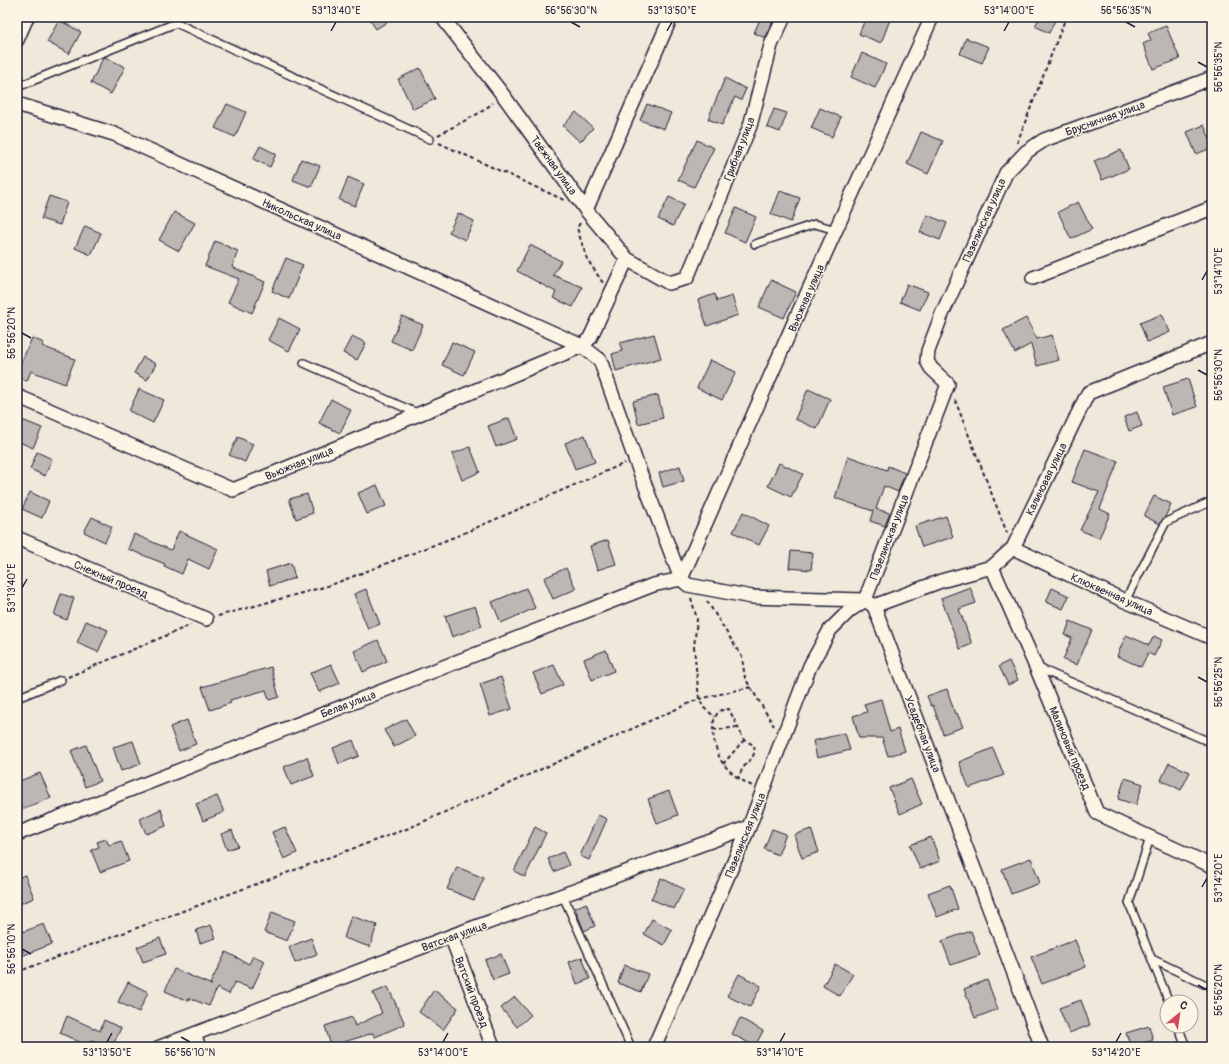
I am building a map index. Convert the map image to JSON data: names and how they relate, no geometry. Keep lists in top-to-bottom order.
{
  "streets": {
    "street": [
      "Брусничная улица",
      "Грибная улица",
      "Таёжная улица",
      "Никольская улица",
      "Пазелинская улица",
      "Вьюжная улица",
      "Калиновая улица",
      "Снежный проезд",
      "Клюквенная улица",
      "Белая улица",
      "Усадебная улица",
      "Малиновый проезд",
      "Вятская улица",
      "Вятский проезд"
    ]
  },
  "crossings": [
    ["Брусничная улица", "Пазелинская улица"],
    ["Грибная улица", "Таёжная улица"],
    ["Никольская улица", "Вьюжная улица"],
    ["Никольская улица", "Белая улица"],
    ["Пазелинская улица", "Калиновая улица"],
    ["Пазелинская улица", "Усадебная улица"],
    ["Пазелинская улица", "Вятская улица"],
    ["Вьюжная улица", "Белая улица"],
    ["Калиновая улица", "Клюквенная улица"],
    ["Калиновая улица", "Усадебная улица"],
    ["Калиновая улица", "Малиновый проезд"],
    ["Вятская улица", "Вятский проезд"]
  ],
  "north": "top right",
  "coordinates": [
    "53°13'40\"E",
    "56°56'30\"N",
    "53°13'50\"E",
    "53°14'00\"E",
    "56°56'35\"N",
    "53°14'10\"E",
    "56°56'20\"N",
    "56°56'25\"N",
    "53°14'20\"E",
    "56°56'10\"N"
  ]
}
